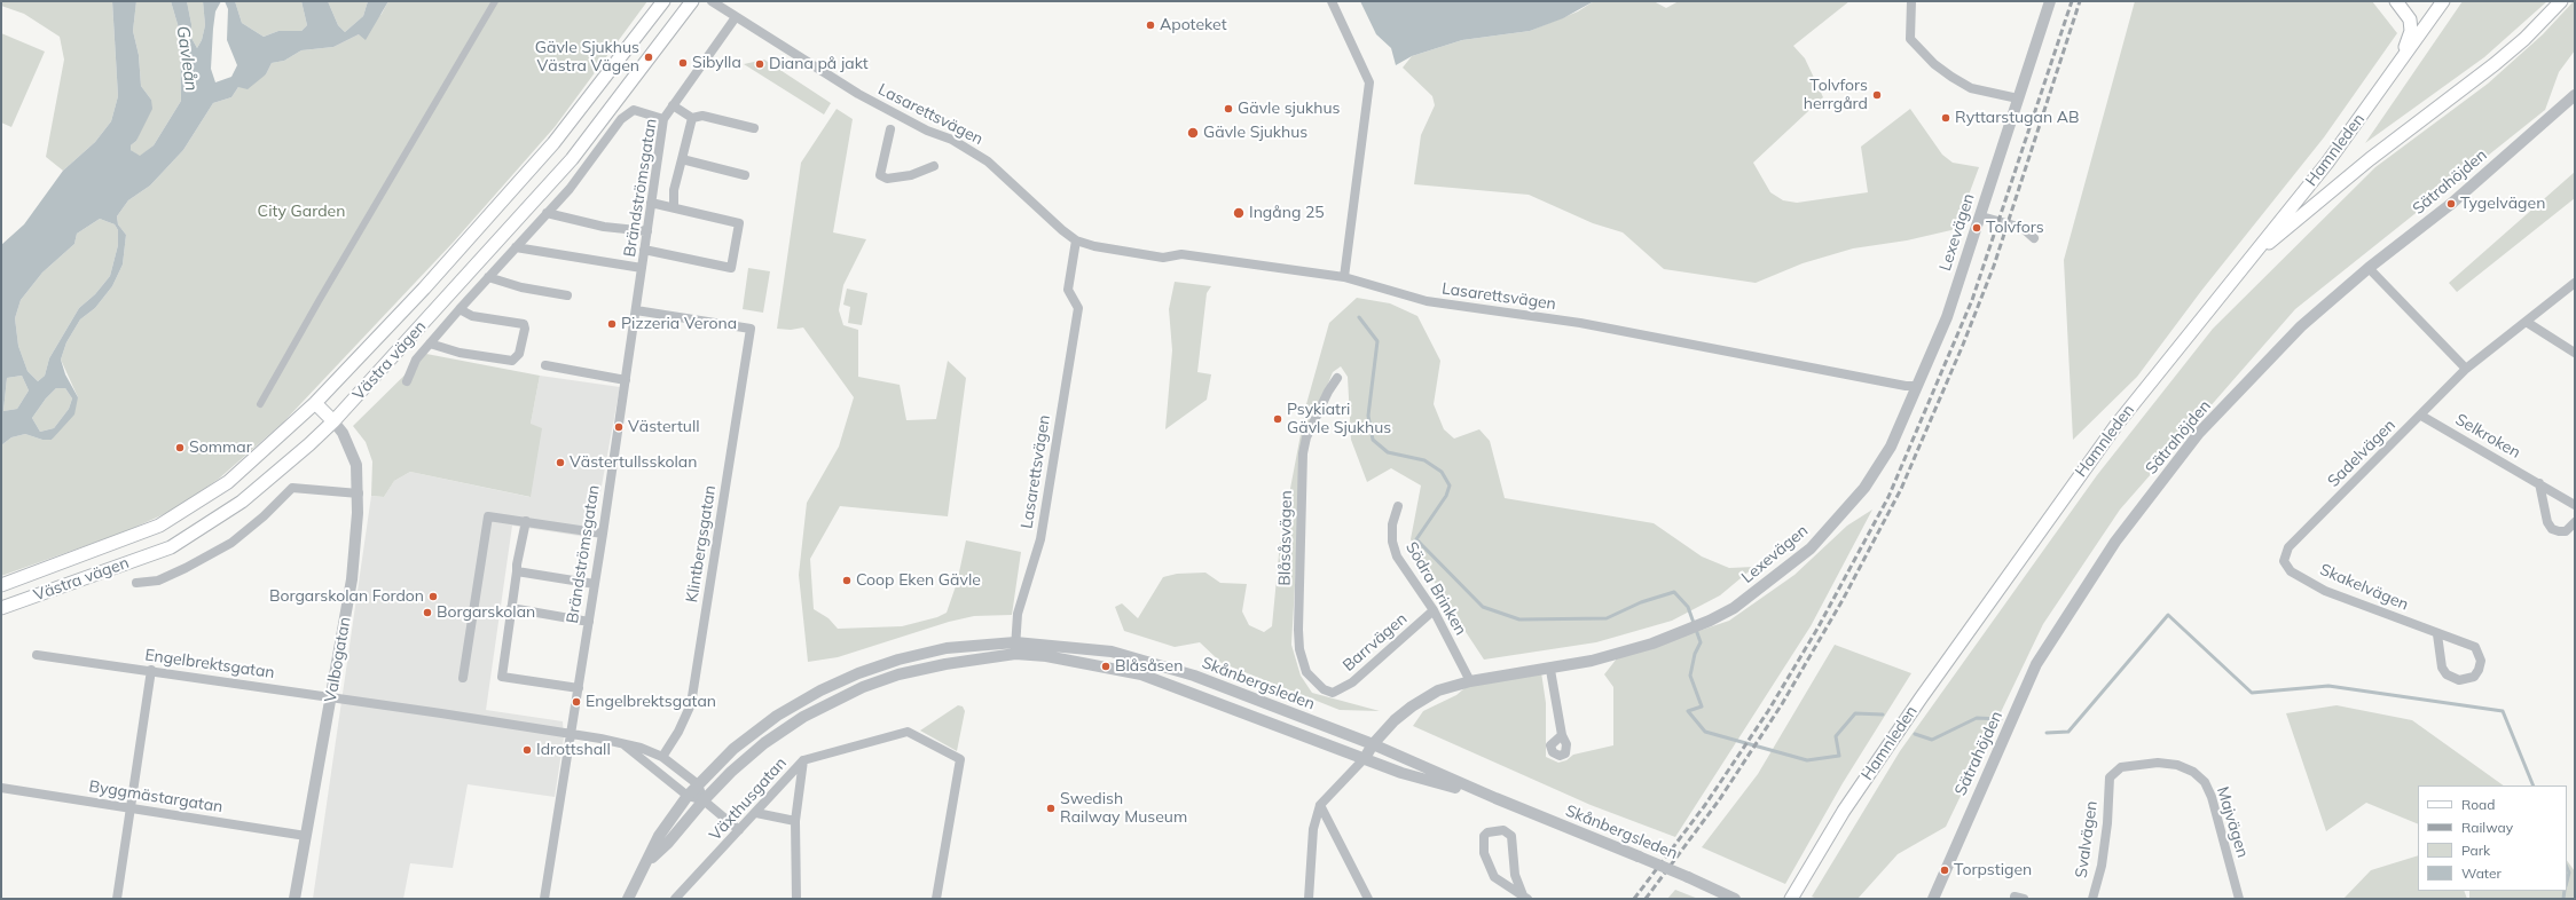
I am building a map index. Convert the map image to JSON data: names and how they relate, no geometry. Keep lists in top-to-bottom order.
{
  "streets": {
    "main road": ["Hamnleden", "Västra vägen", "Valbogatan"],
    "street": [
      "Lasarettsvägen",
      "Sätrahöjden",
      "Brändströmsgatan",
      "Lexevägen",
      "Selkroken",
      "Sadelvägen",
      "Blåsåsvägen",
      "Klintbergsgatan",
      "Skakelvägen",
      "Södra Brinken",
      "Barrvägen",
      "Engelbrektsgatan",
      "Skånbergsleden",
      "Byggmästargatan",
      "Växthusgatan",
      "Majvägen",
      "Svalvägen"
    ]
  },
  "crossings": [
    ["Lasarettsvägen", "Brändströmsgatan"],
    ["Lasarettsvägen", "Lexevägen"],
    ["Lasarettsvägen", "Skånbergsleden"],
    ["Brändströmsgatan", "Västra vägen"],
    ["Brändströmsgatan", "Klintbergsgatan"],
    ["Brändströmsgatan", "Engelbrektsgatan"],
    ["Lexevägen", "Södra Brinken"],
    ["Lexevägen", "Skånbergsleden"],
    ["Västra vägen", "Valbogatan"],
    ["Selkroken", "Sadelvägen"],
    ["Sadelvägen", "Skakelvägen"],
    ["Blåsåsvägen", "Barrvägen"],
    ["Klintbergsgatan", "Engelbrektsgatan"],
    ["Södra Brinken", "Barrvägen"],
    ["Valbogatan", "Engelbrektsgatan"],
    ["Valbogatan", "Byggmästargatan"],
    ["Engelbrektsgatan", "Skånbergsleden"],
    ["Majvägen", "Svalvägen"]
  ],
  "water": ["Gavleån"],
  "parks": ["City Garden"],
  "places": [
    "Apoteket",
    "Gävle Sjukhus Västra Vägen",
    "Sibylla",
    "Diana på jakt",
    "Tolvfors herrgård",
    "Gävle sjukhus",
    "Ryttarstugan AB",
    "Gävle Sjukhus",
    "Tygelvägen",
    "Ingång 25",
    "Tolvfors",
    "Pizzeria Verona",
    "Psykiatri Gävle Sjukhus",
    "Västertull",
    "Sommar",
    "Västertullsskolan",
    "Coop Eken Gävle",
    "Borgarskolan Fordon",
    "Borgarskolan",
    "Blåsåsen",
    "Engelbrektsgatan",
    "Idrottshall",
    "Swedish Railway Museum",
    "Torpstigen"
  ],
  "legend": [
    "Road",
    "Railway",
    "Park",
    "Water"
  ]
}
